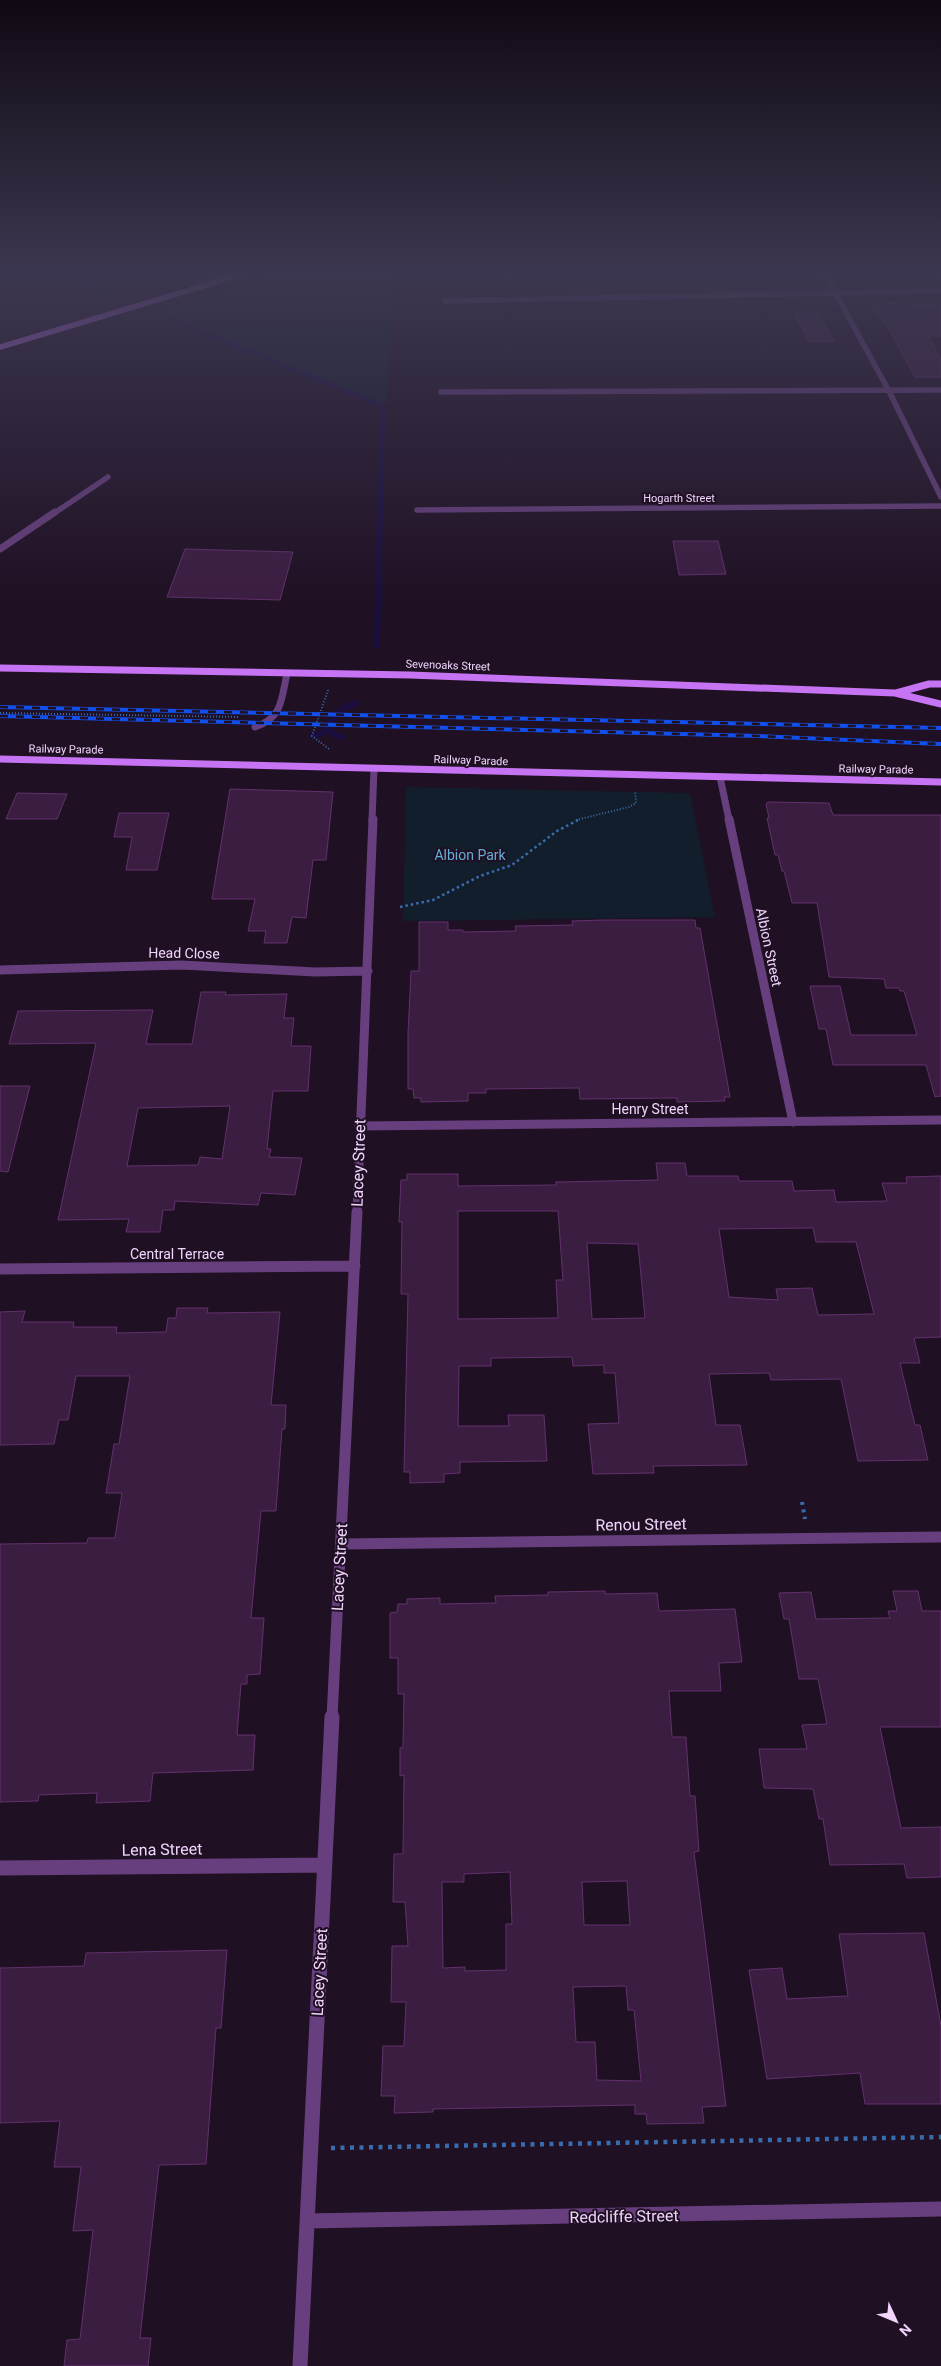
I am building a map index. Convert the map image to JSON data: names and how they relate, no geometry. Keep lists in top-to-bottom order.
{
  "streets": {
    "street": [
      "Hogarth Street",
      "Sevenoaks Street",
      "Railway Parade",
      "Albion Street",
      "Head Close",
      "Henry Street",
      "Lacey Street",
      "Central Terrace",
      "Renou Street",
      "Lena Street",
      "Redcliffe Street"
    ]
  },
  "crossings": [
    ["Railway Parade", "Albion Street"],
    ["Railway Parade", "Lacey Street"],
    ["Albion Street", "Henry Street"],
    ["Head Close", "Lacey Street"],
    ["Henry Street", "Lacey Street"],
    ["Lacey Street", "Central Terrace"],
    ["Lacey Street", "Renou Street"],
    ["Lacey Street", "Lena Street"],
    ["Lacey Street", "Redcliffe Street"]
  ],
  "parks": ["Albion Park"],
  "north": "bottom right"
}
